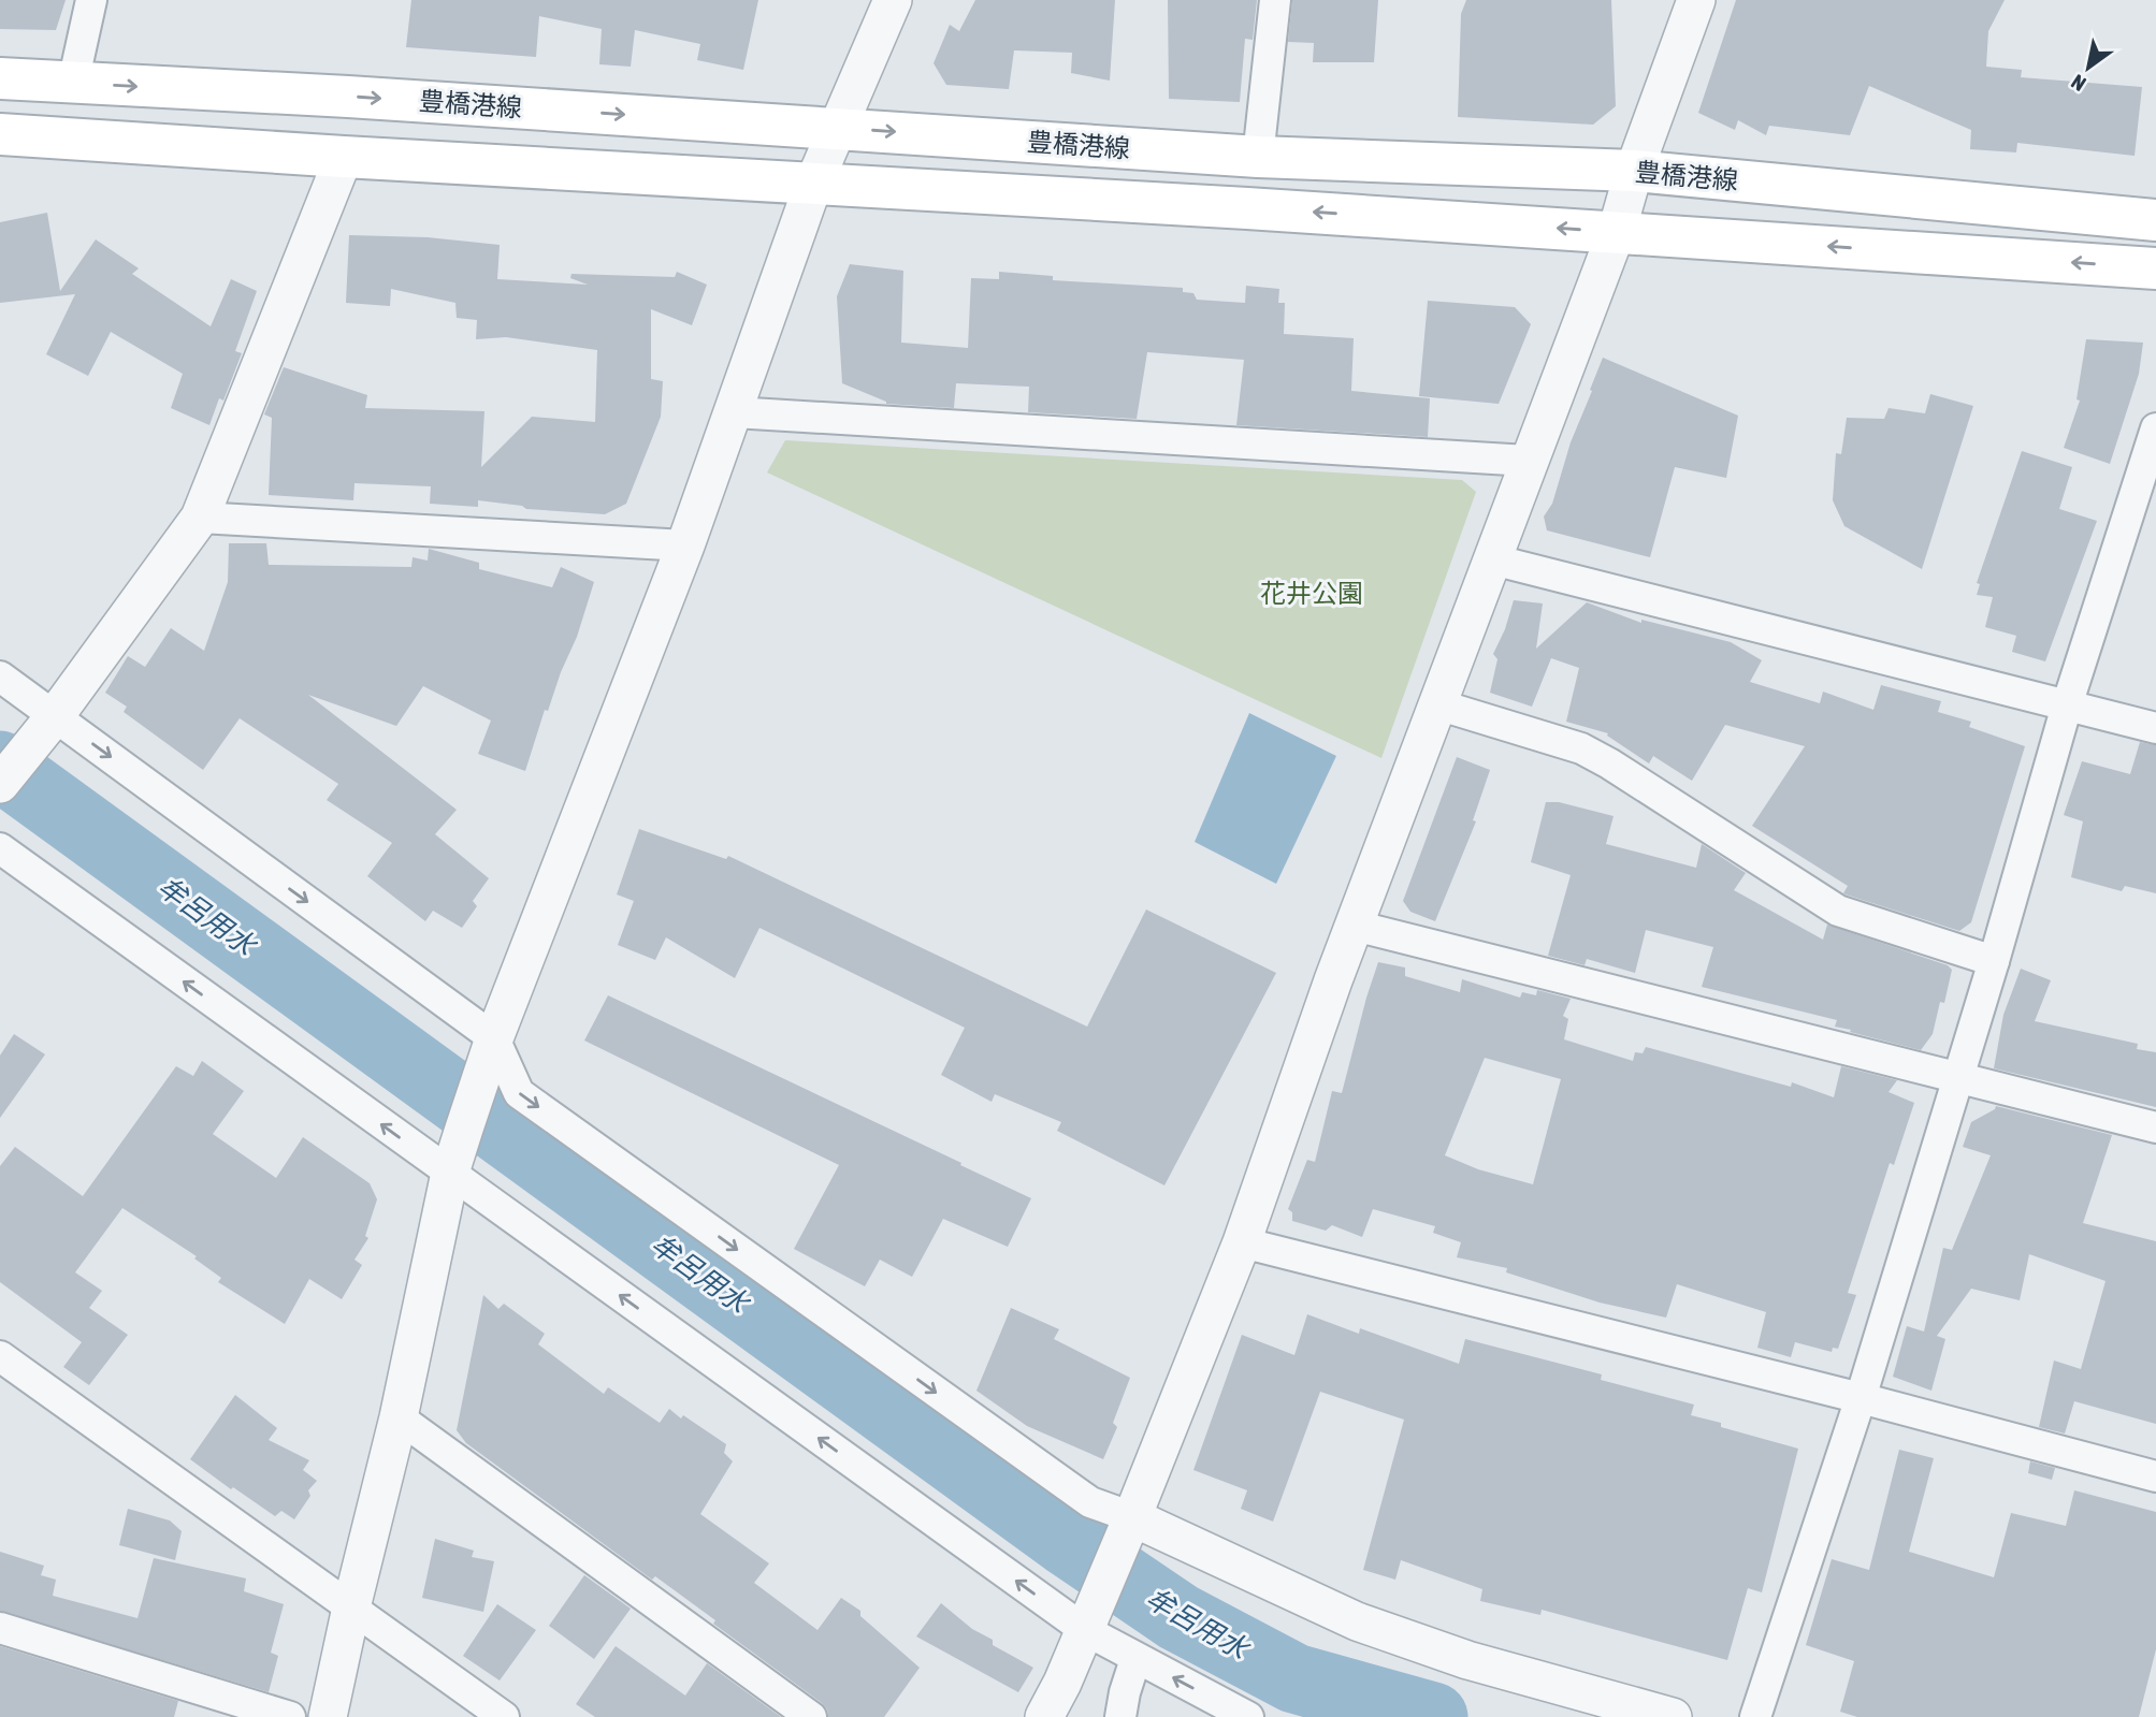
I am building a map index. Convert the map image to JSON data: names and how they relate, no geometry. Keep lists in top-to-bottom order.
{
  "streets": {
    "main road": ["豊橋港線"]
  },
  "water": ["牟呂用水"],
  "parks": ["花井公園"],
  "north": "bottom left"
}
